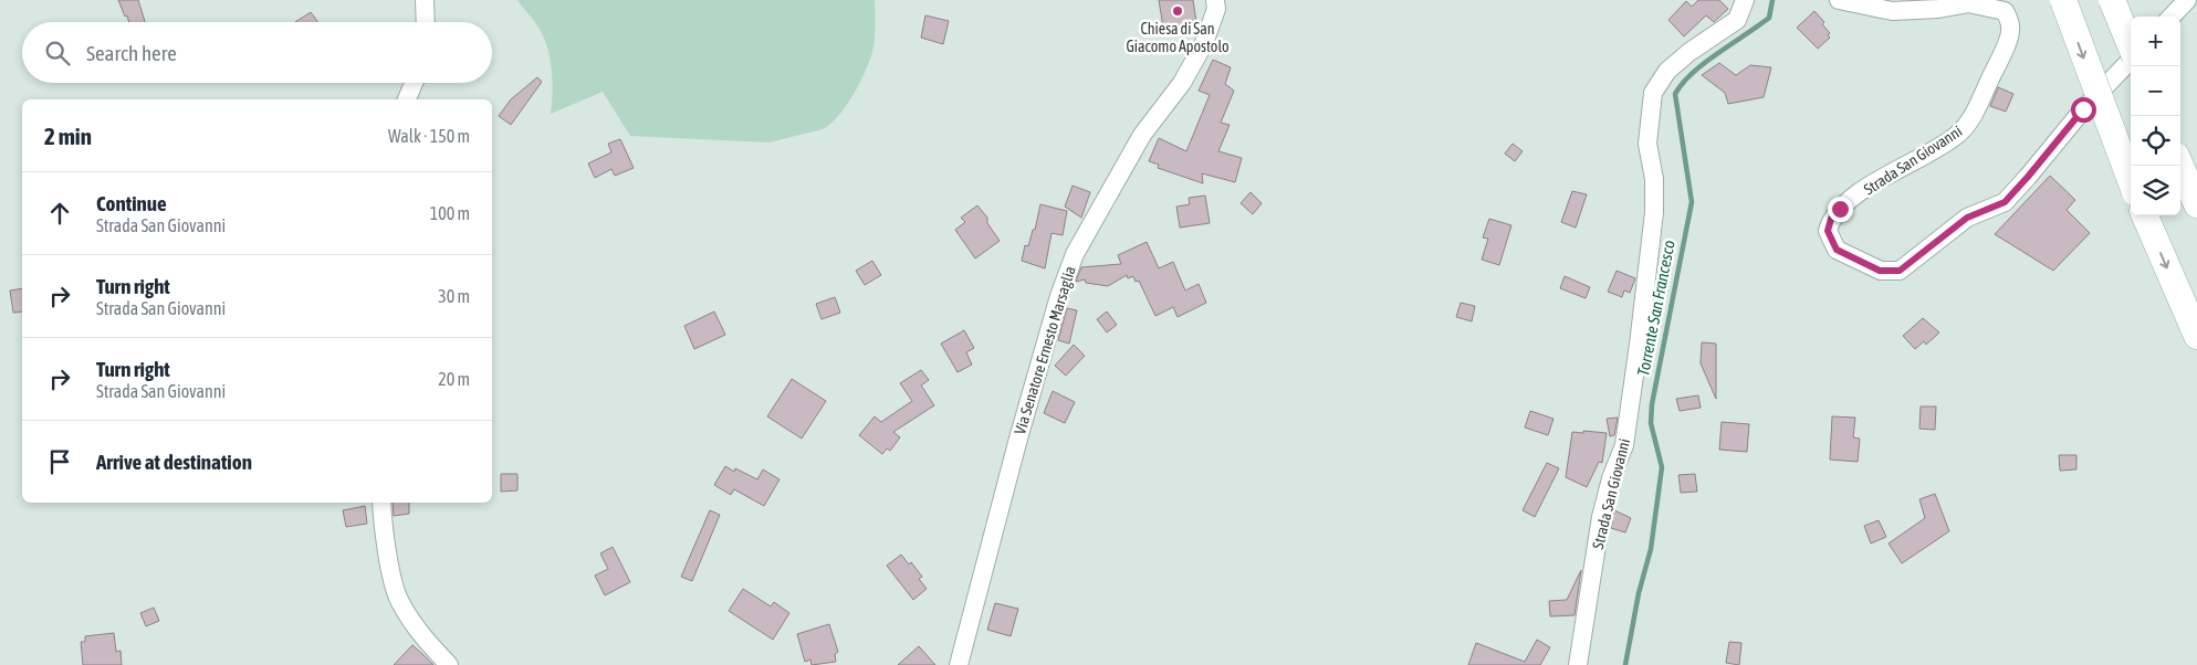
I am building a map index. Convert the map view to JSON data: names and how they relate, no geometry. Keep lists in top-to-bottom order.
{
  "streets": {
    "street": ["Strada San Giovanni", "Via Senatore Ernesto Marsaglia"]
  },
  "water": ["Torrente San Francesco"],
  "places": ["Chiesa di San Giacomo Apostolo"],
  "page": {
    "map_buttons": ["+", "−"],
    "search": "Search here",
    "heading": ["2 min", "Walk · 150 m"],
    "list": [
      ["Continue", "Strada San Giovanni", "100 m"],
      ["Turn right", "Strada San Giovanni", "30 m"],
      ["Turn right", "Strada San Giovanni", "20 m"],
      "Arrive at destination"
    ]
  }
}
